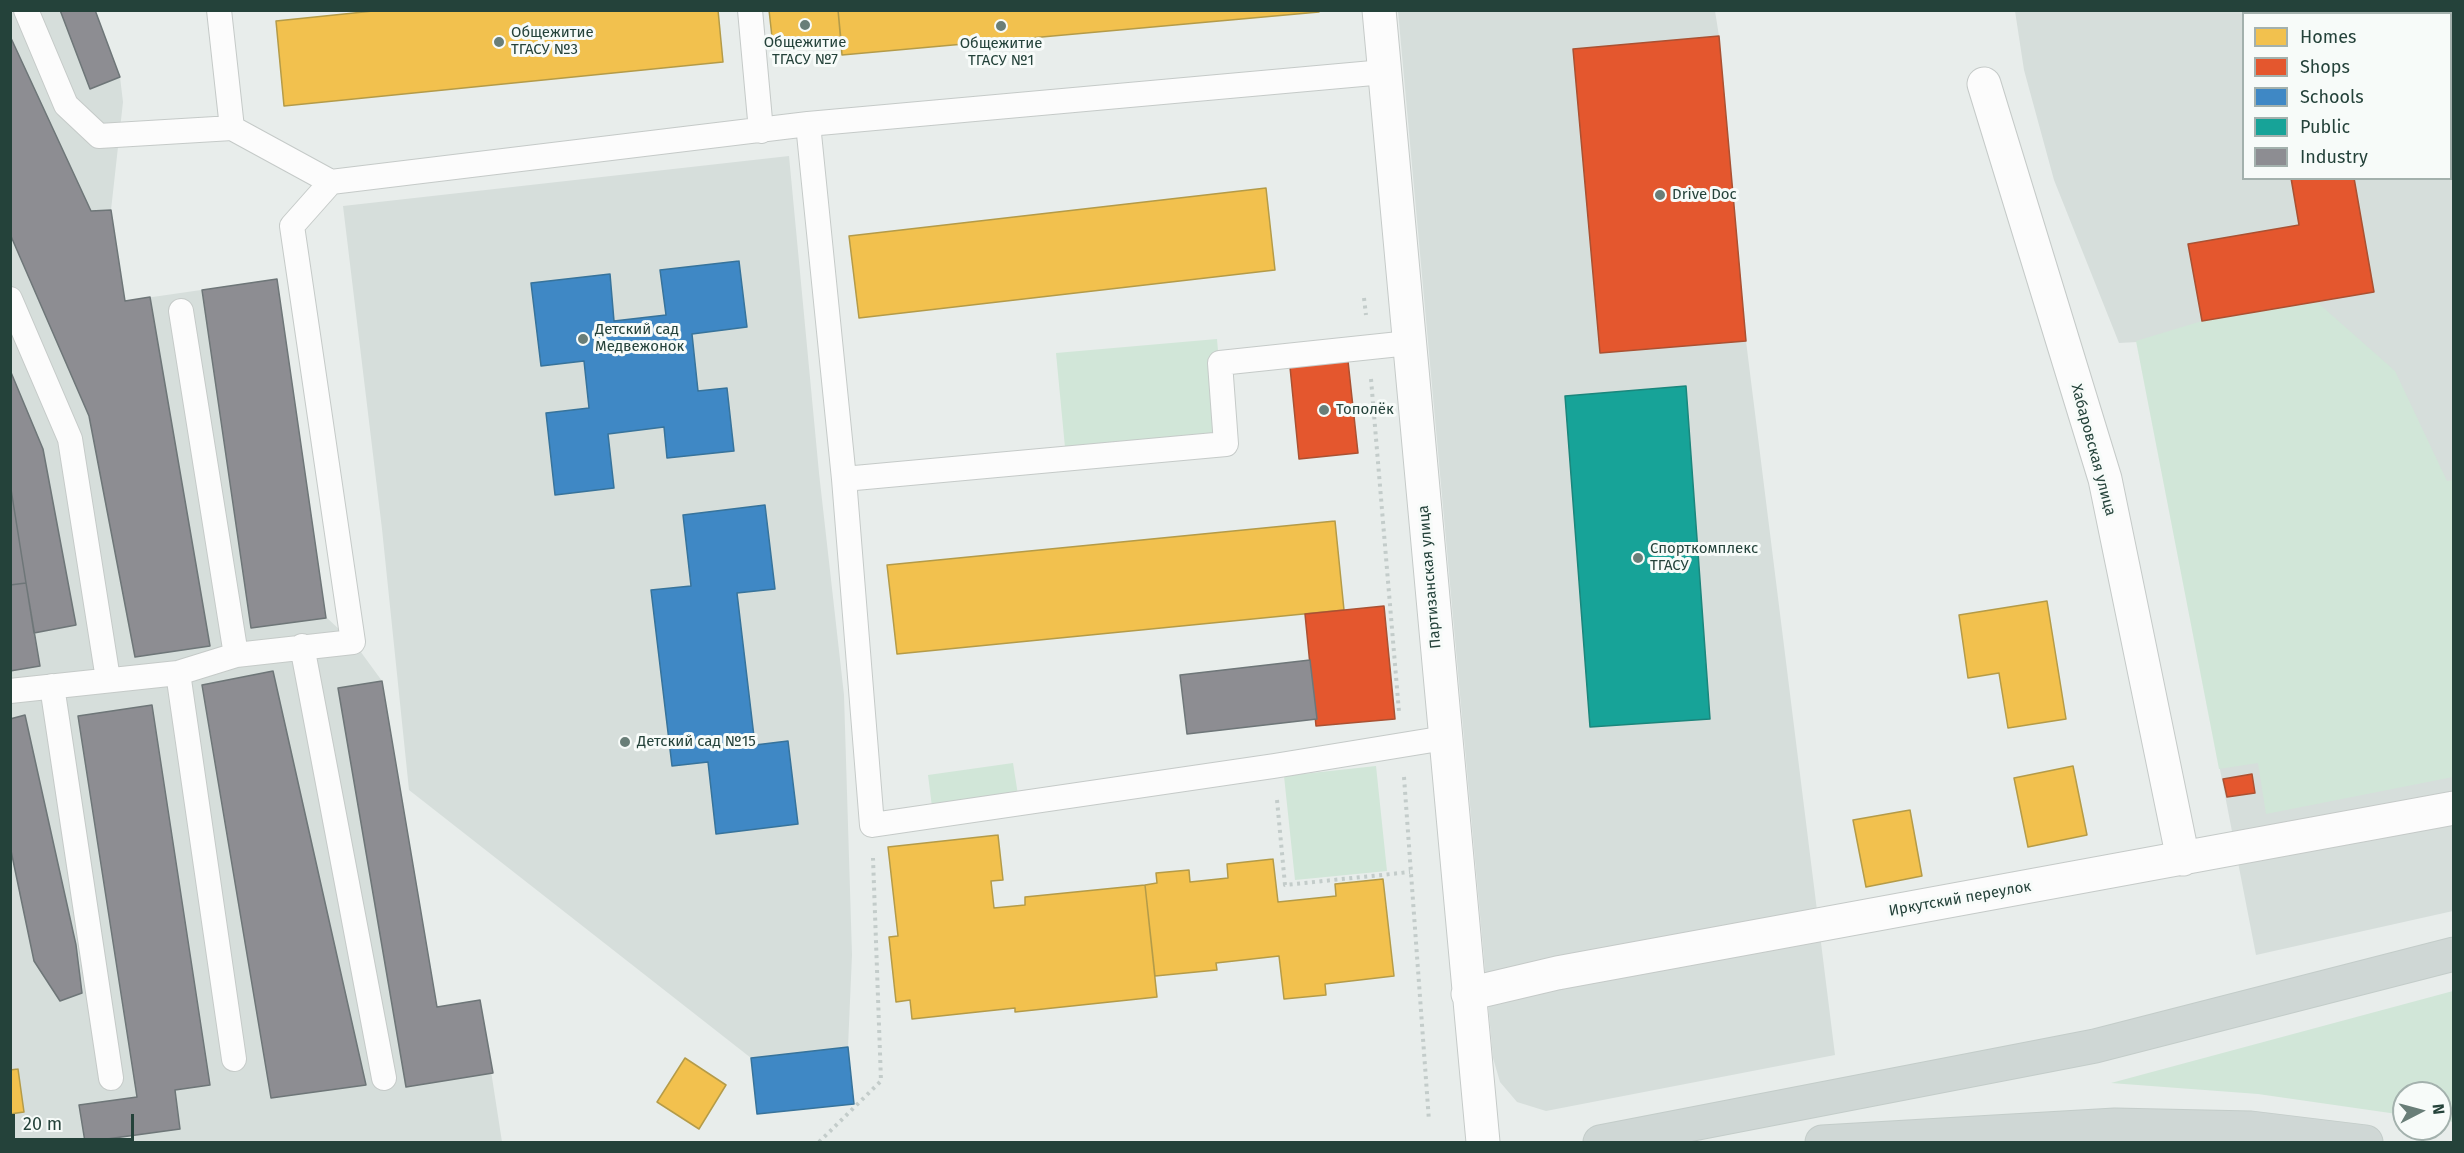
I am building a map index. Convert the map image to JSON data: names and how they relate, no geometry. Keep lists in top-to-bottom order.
{
  "streets": {
    "street": ["Хабаровская улица", "Партизанская улица", "Иркутский переулок"]
  },
  "crossings": [
    ["Хабаровская улица", "Иркутский переулок"],
    ["Партизанская улица", "Иркутский переулок"]
  ],
  "places": [
    "Общежитие ТГАСУ №7",
    "Общежитие ТГАСУ №1",
    "Общежитие ТГАСУ №3",
    "Drive Doc",
    "Детский сад Медвежонок",
    "Тополёк",
    "Спорткомплекс ТГАСУ",
    "Детский сад №15"
  ],
  "legend": [
    "Homes",
    "Shops",
    "Schools",
    "Public",
    "Industry"
  ],
  "scale_bar": "20 m",
  "north": "right"
}
